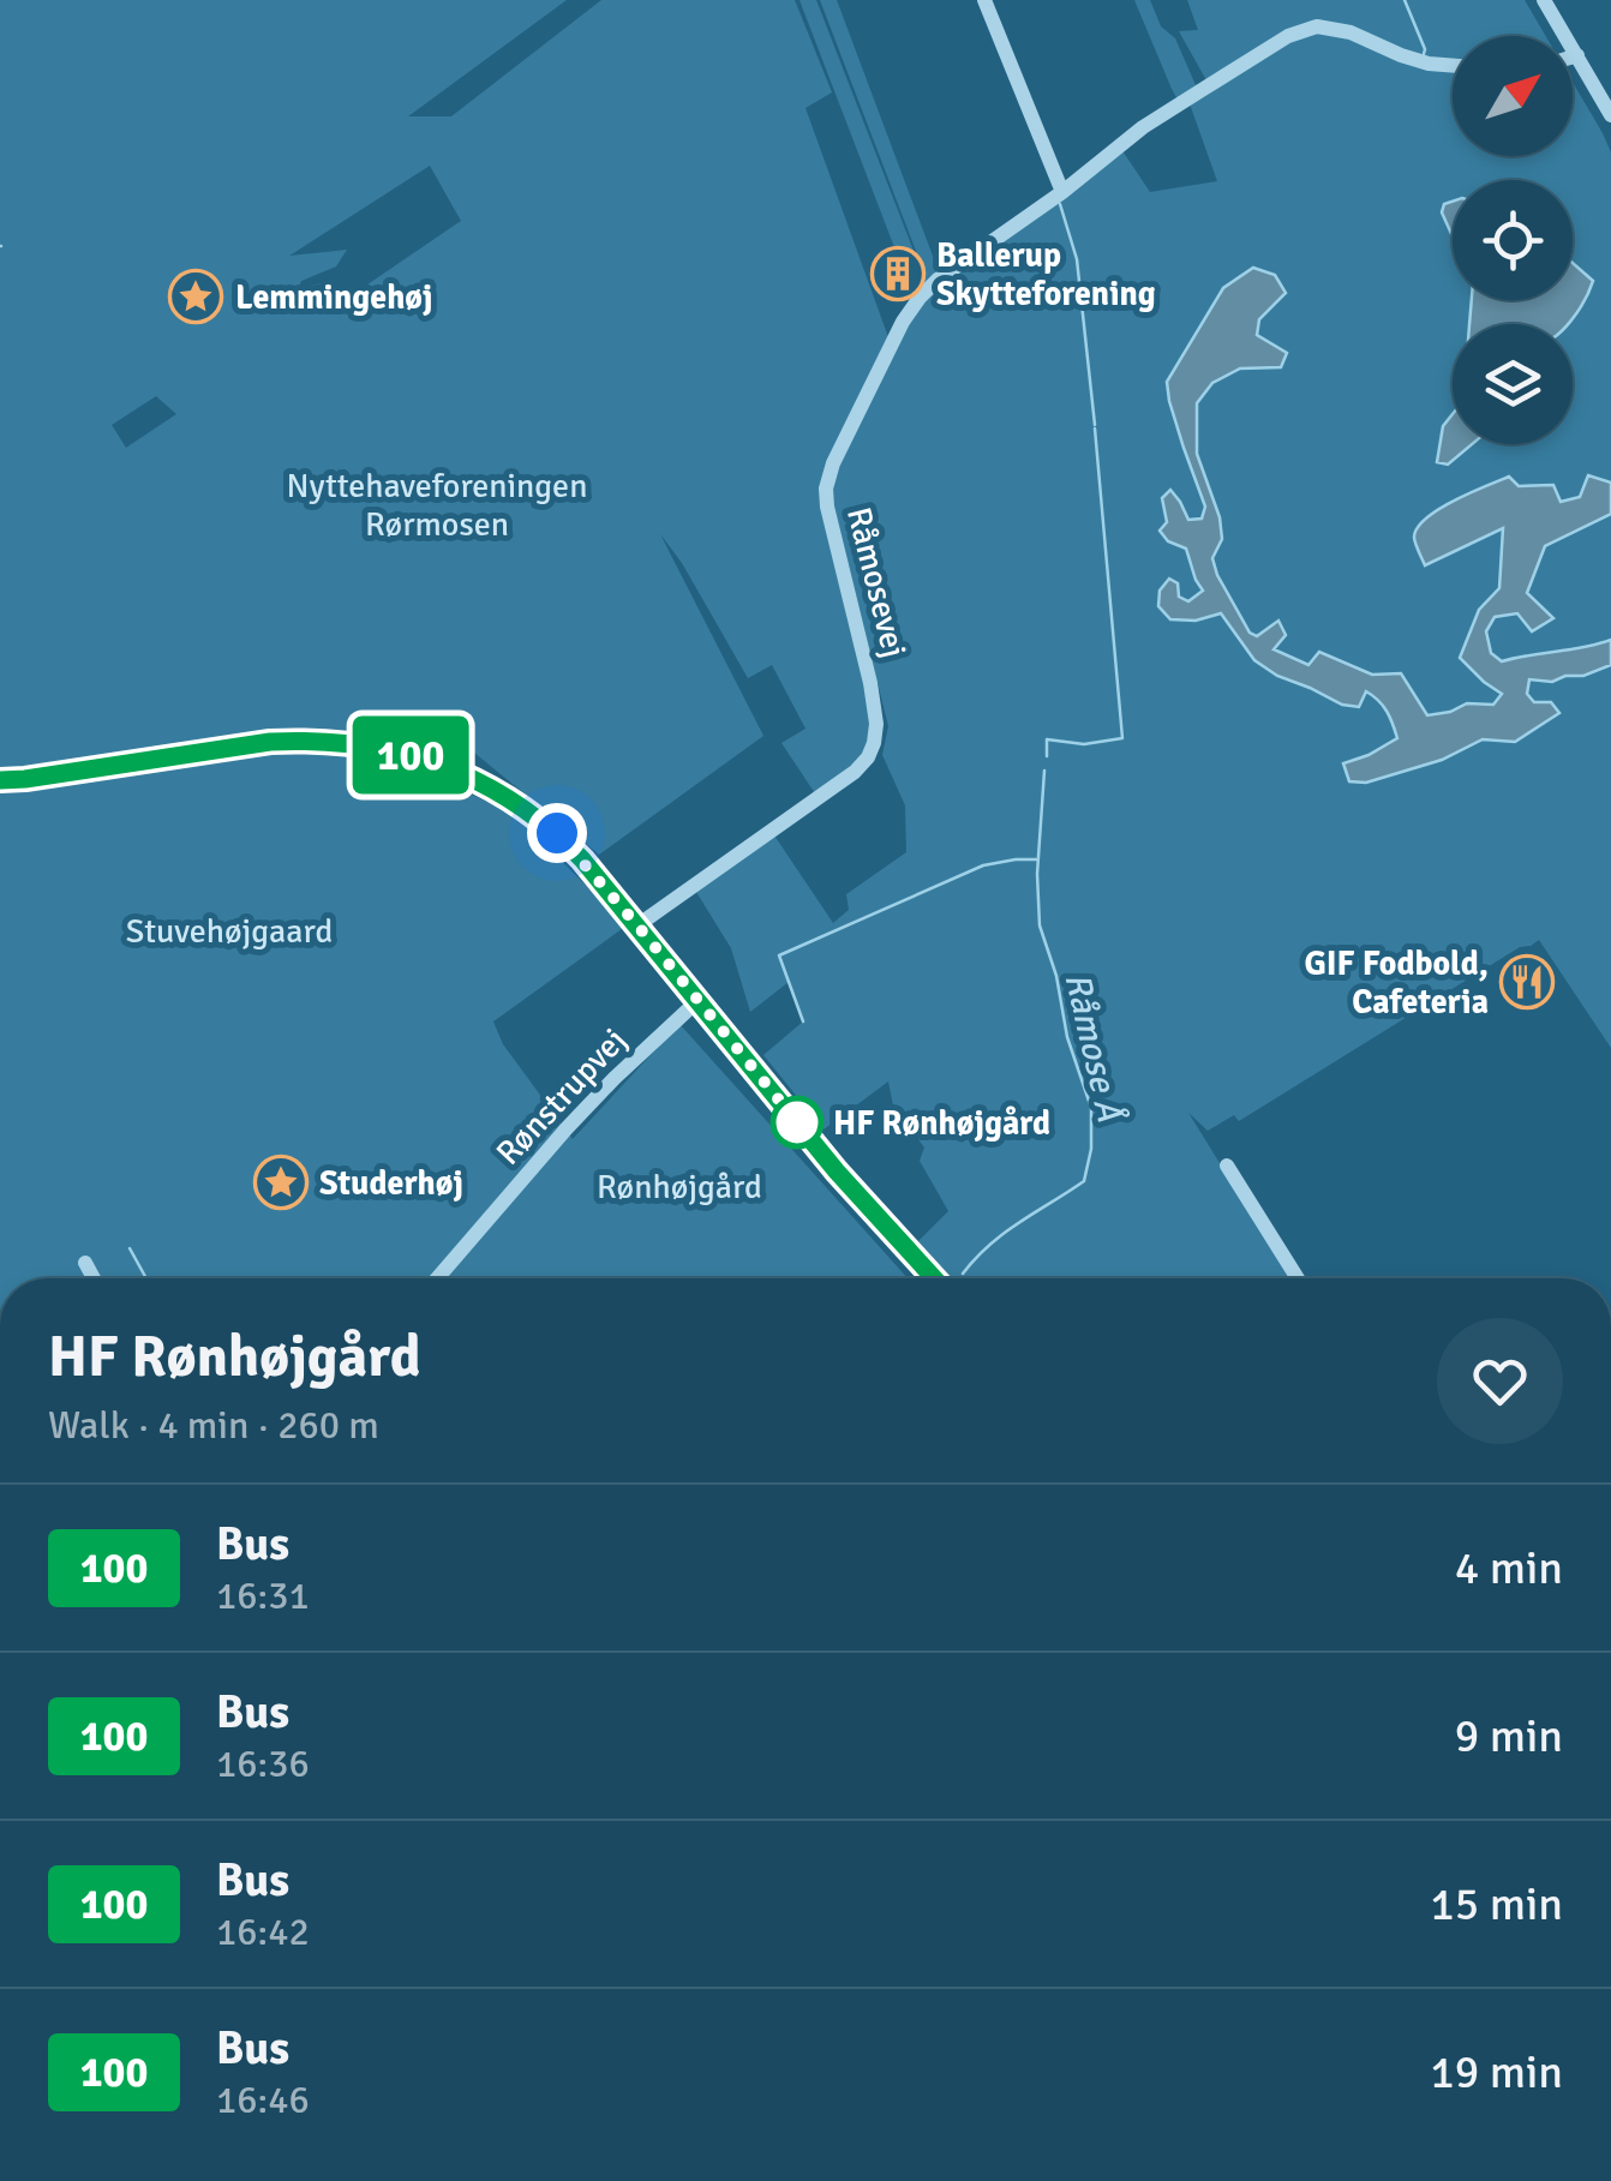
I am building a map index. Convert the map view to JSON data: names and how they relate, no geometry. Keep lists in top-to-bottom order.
{
  "streets": {
    "street": ["Råmosevej", "Rønstrupvej"]
  },
  "water": ["Råmose Å"],
  "parks": ["Nyttehaveforeningen Rørmosen", "Stuvehøjgaard", "Rønhøjgård"],
  "places": {
    "building": ["Ballerup Skytteforening"],
    "place": ["Lemmingehøj", "Studerhøj"],
    "restaurant": ["GIF Fodbold, Cafeteria"],
    "other": ["HF Rønhøjgård"]
  },
  "lines": ["bus line 100"],
  "north": "top right",
  "page": {
    "on_map": "100",
    "heading": ["HF Rønhøjgård", "Walk · 4 min · 260 m"],
    "list": [
      {
        "mark": "100",
        "name": "Bus",
        "note": "16:31",
        "value": "4 min"
      },
      {
        "mark": "100",
        "name": "Bus",
        "note": "16:36",
        "value": "9 min"
      },
      {
        "mark": "100",
        "name": "Bus",
        "note": "16:42",
        "value": "15 min"
      },
      {
        "mark": "100",
        "name": "Bus",
        "note": "16:46",
        "value": "19 min"
      }
    ]
  }
}
